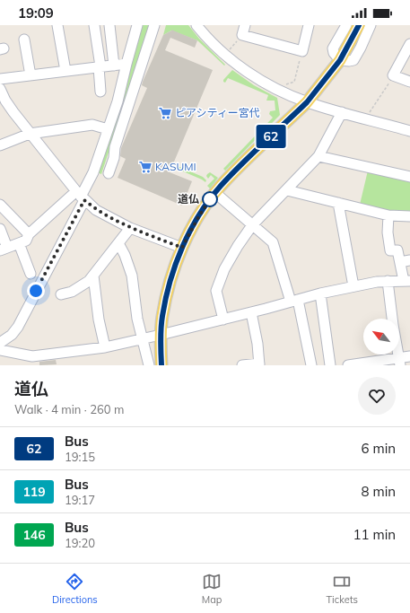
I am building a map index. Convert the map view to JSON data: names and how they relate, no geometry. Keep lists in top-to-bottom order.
{
  "places": {
    "supermarket": ["ピアシティー宮代", "KASUMI"],
    "other": ["道仏"]
  },
  "lines": ["bus line 62"],
  "north": "top left",
  "page": {
    "status": "19:09",
    "on_map": "62",
    "heading": ["道仏", "Walk · 4 min · 260 m"],
    "list": [
      {
        "mark": "62",
        "name": "Bus",
        "note": "19:15",
        "value": "6 min"
      },
      {
        "mark": "119",
        "name": "Bus",
        "note": "19:17",
        "value": "8 min"
      },
      {
        "mark": "146",
        "name": "Bus",
        "note": "19:20",
        "value": "11 min"
      }
    ],
    "tabs": ["Directions", "Map", "Tickets"]
  }
}
